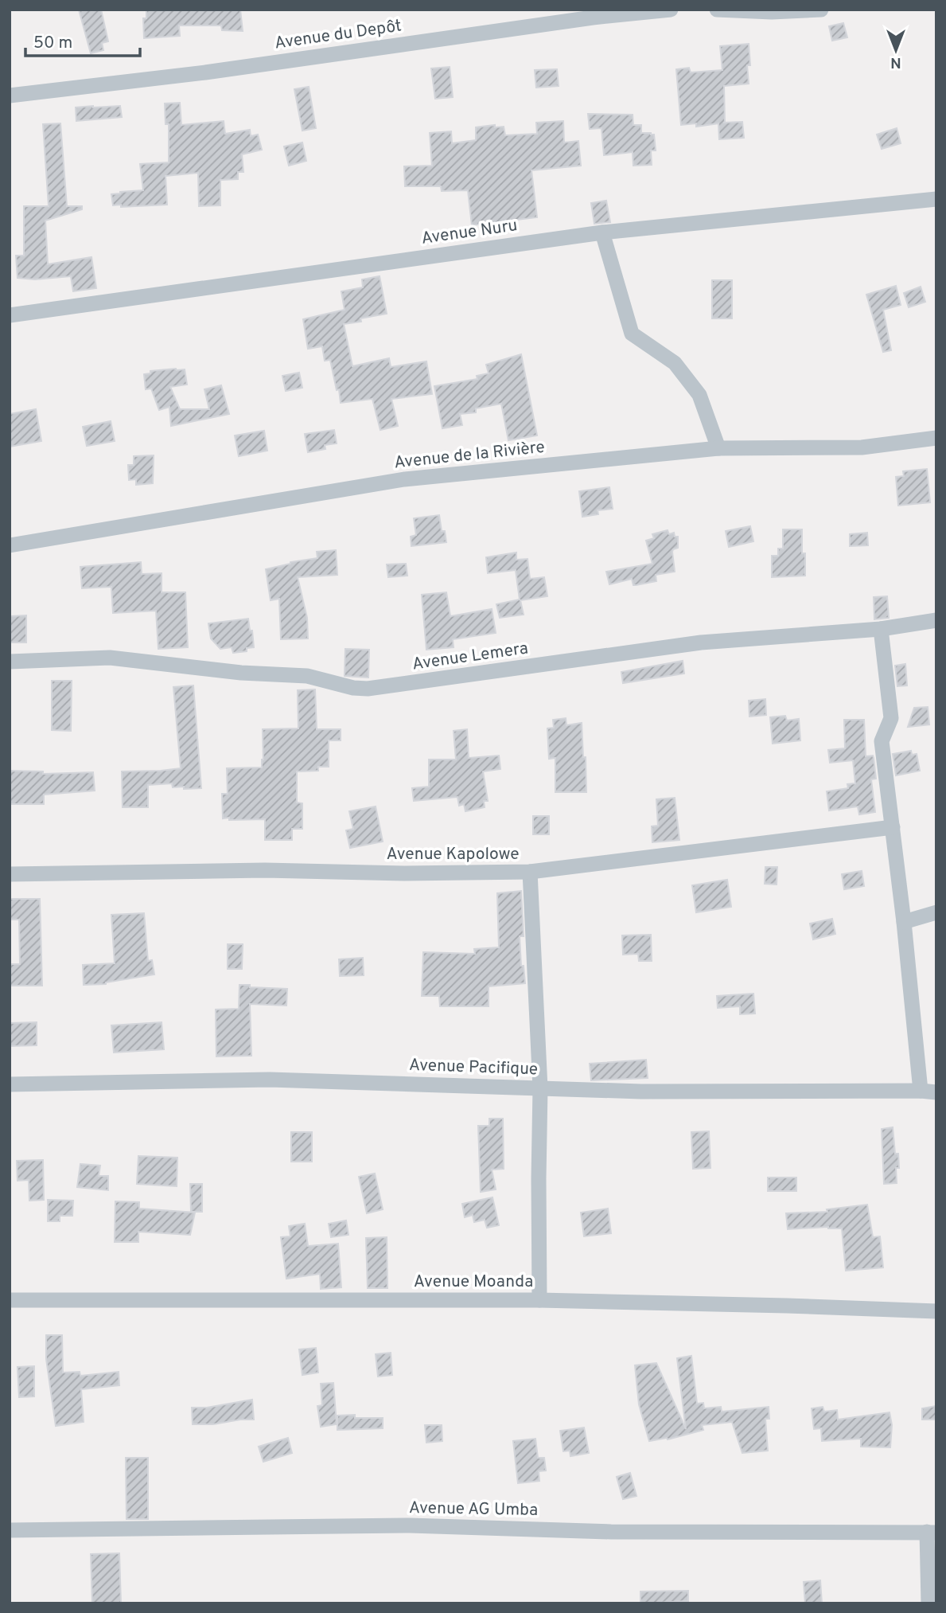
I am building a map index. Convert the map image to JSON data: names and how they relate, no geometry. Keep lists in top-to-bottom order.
{
  "streets": {
    "street": [
      "Avenue du Depôt",
      "Avenue Nuru",
      "Avenue de la Rivière",
      "Avenue Lemera",
      "Avenue Kapolowe",
      "Avenue Pacifique",
      "Avenue Moanda",
      "Avenue AG Umba"
    ]
  },
  "scale_bar": "50 m",
  "north": "bottom"
}
